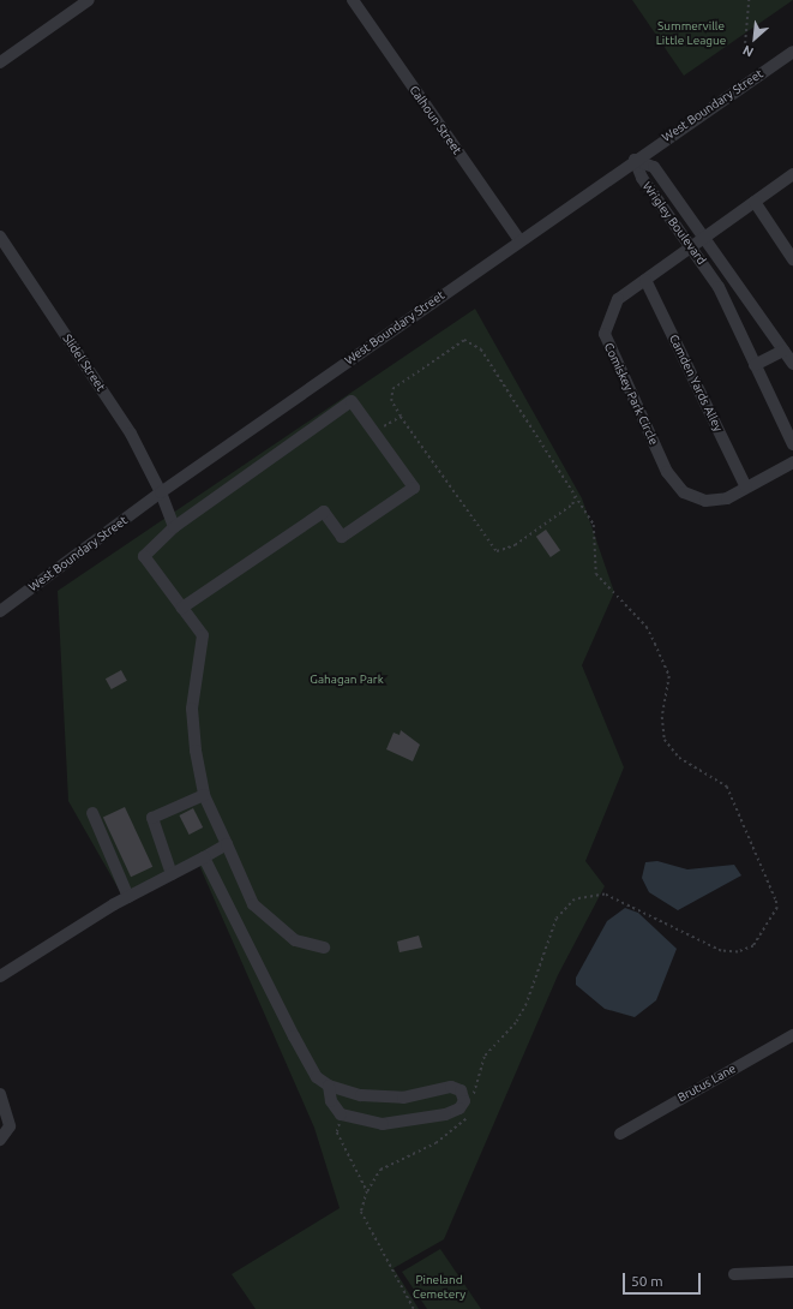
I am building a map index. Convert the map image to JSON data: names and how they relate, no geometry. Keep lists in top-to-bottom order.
{
  "streets": {
    "street": [
      "West Boundary Street",
      "Calhoun Street",
      "Wrigley Boulevard",
      "Slidel Street",
      "Camden Yards Alley",
      "Comiskey Park Circle",
      "Brutus Lane"
    ]
  },
  "crossings": [
    ["West Boundary Street", "Calhoun Street"],
    ["West Boundary Street", "Wrigley Boulevard"],
    ["West Boundary Street", "Slidel Street"],
    ["Wrigley Boulevard", "Comiskey Park Circle"],
    ["Camden Yards Alley", "Comiskey Park Circle"]
  ],
  "parks": ["Summerville Little League", "Gahagan Park", "Pineland Cemetery"],
  "scale_bar": "50 m",
  "north": "bottom left"
}
